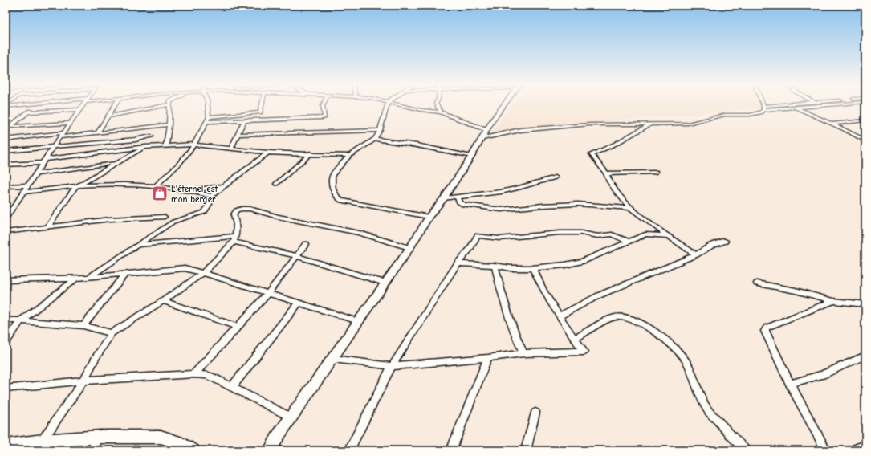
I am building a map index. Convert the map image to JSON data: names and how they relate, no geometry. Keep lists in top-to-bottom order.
{
  "places": {
    "shop": ["L'éternel est mon berger"]
  }
}
